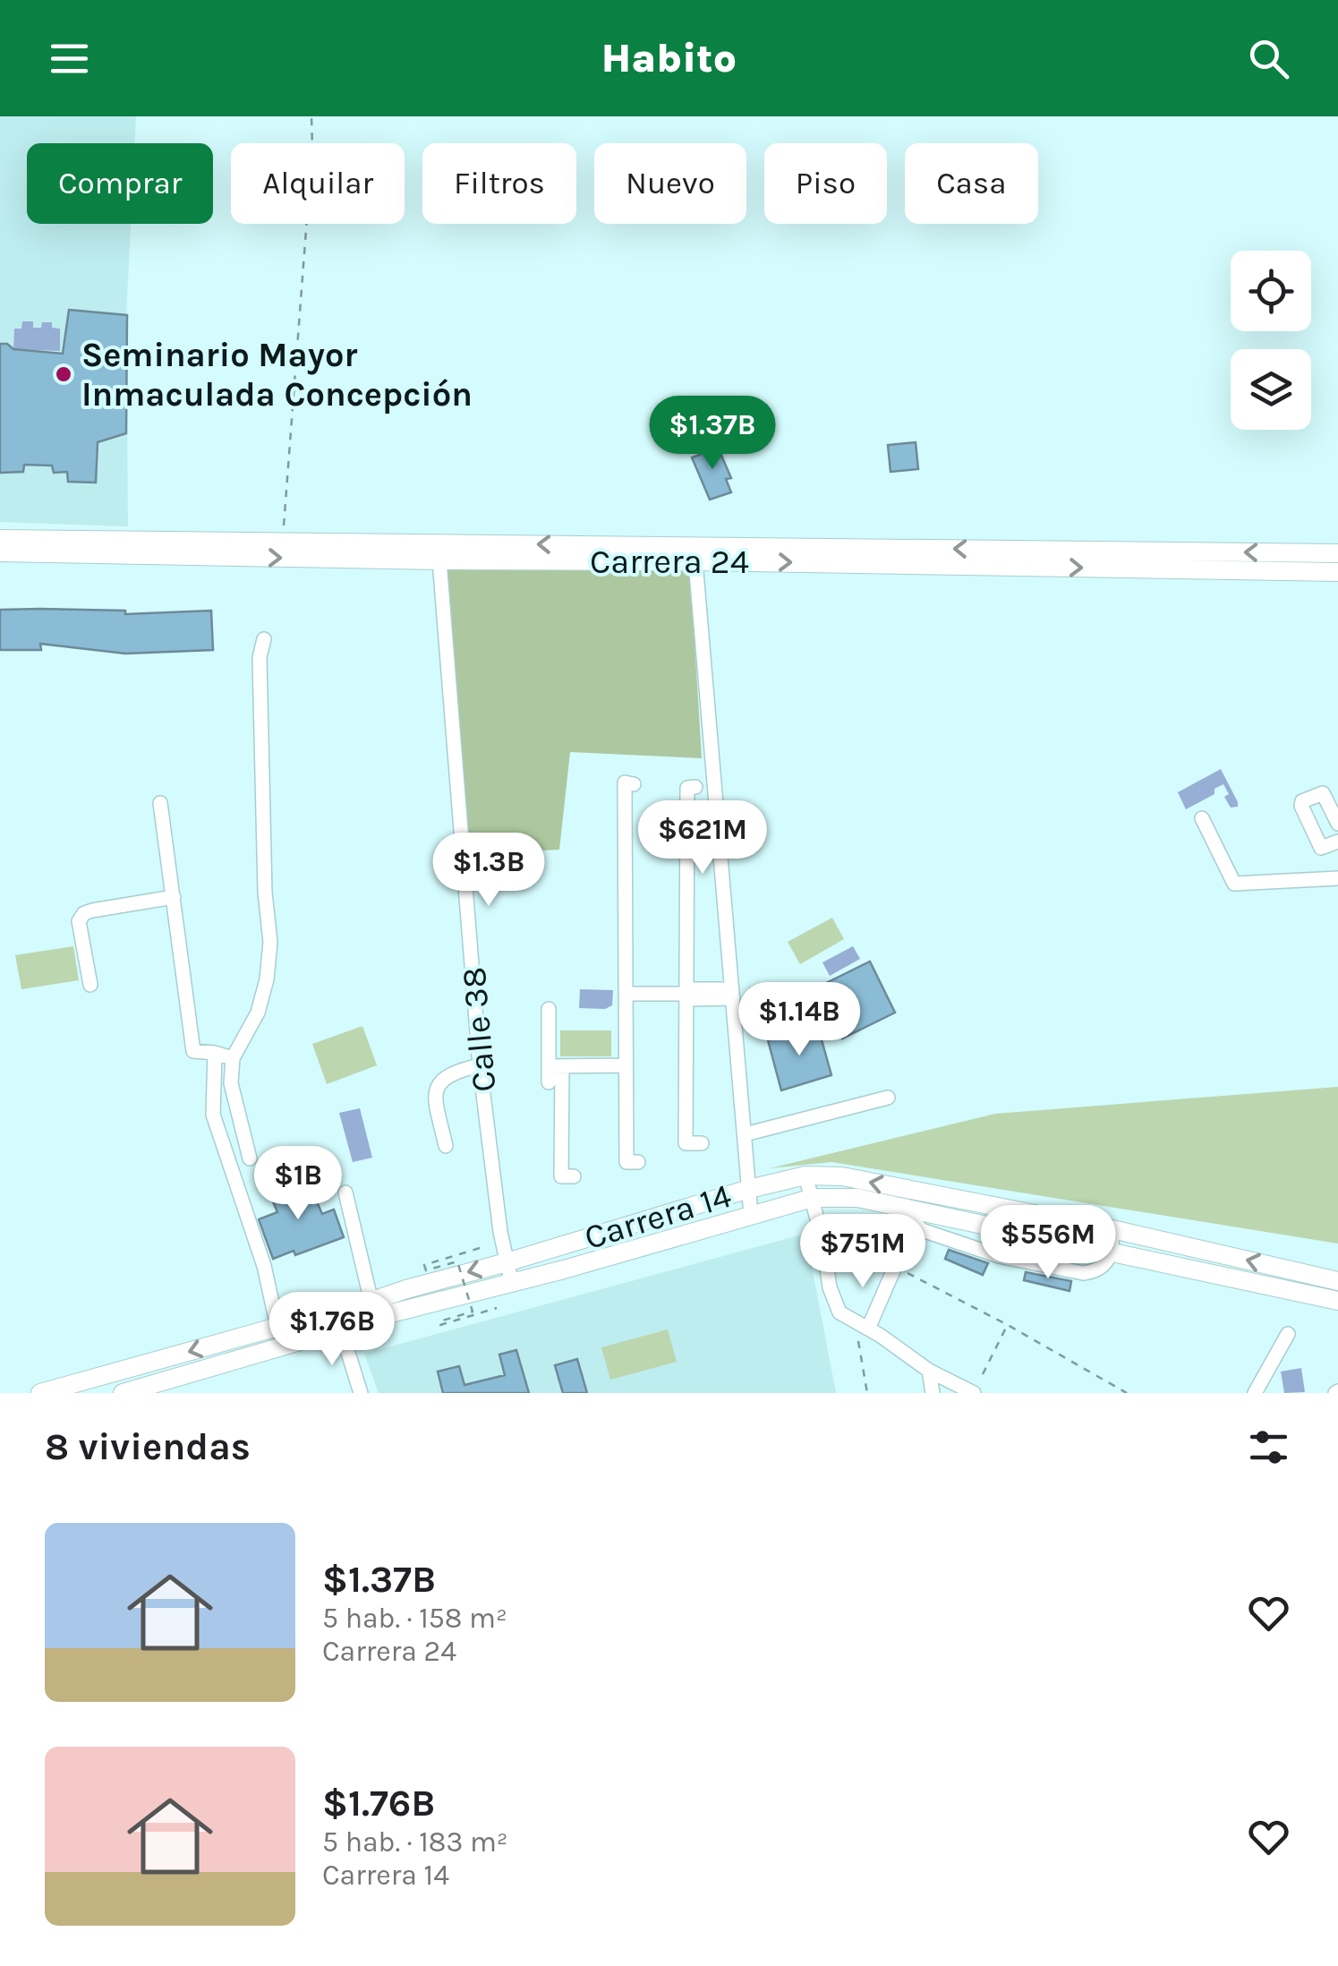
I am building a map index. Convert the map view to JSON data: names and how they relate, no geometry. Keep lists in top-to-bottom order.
{
  "streets": {
    "main road": ["Carrera 24", "Carrera 14"],
    "street": ["Calle 38"]
  },
  "crossings": [
    ["Carrera 24", "Calle 38"],
    ["Calle 38", "Carrera 14"]
  ],
  "places": ["Seminario Mayor Inmaculada Concepción"],
  "page": {
    "header": "Habito",
    "chip": [
      "Comprar",
      "Alquilar",
      "Filtros",
      "Nuevo",
      "Piso",
      "Casa"
    ],
    "price": [
      "$1.37B",
      "$621M",
      "$1.3B",
      "$1.14B",
      "$1B",
      "$556M",
      "$751M",
      "$1.76B"
    ],
    "heading": "8 viviendas",
    "list": [
      {
        "name": "$1.37B",
        "note": "5 hab. · 158 m² · Carrera 24"
      },
      {
        "name": "$1.76B",
        "note": "5 hab. · 183 m² · Carrera 14"
      }
    ]
  }
}
